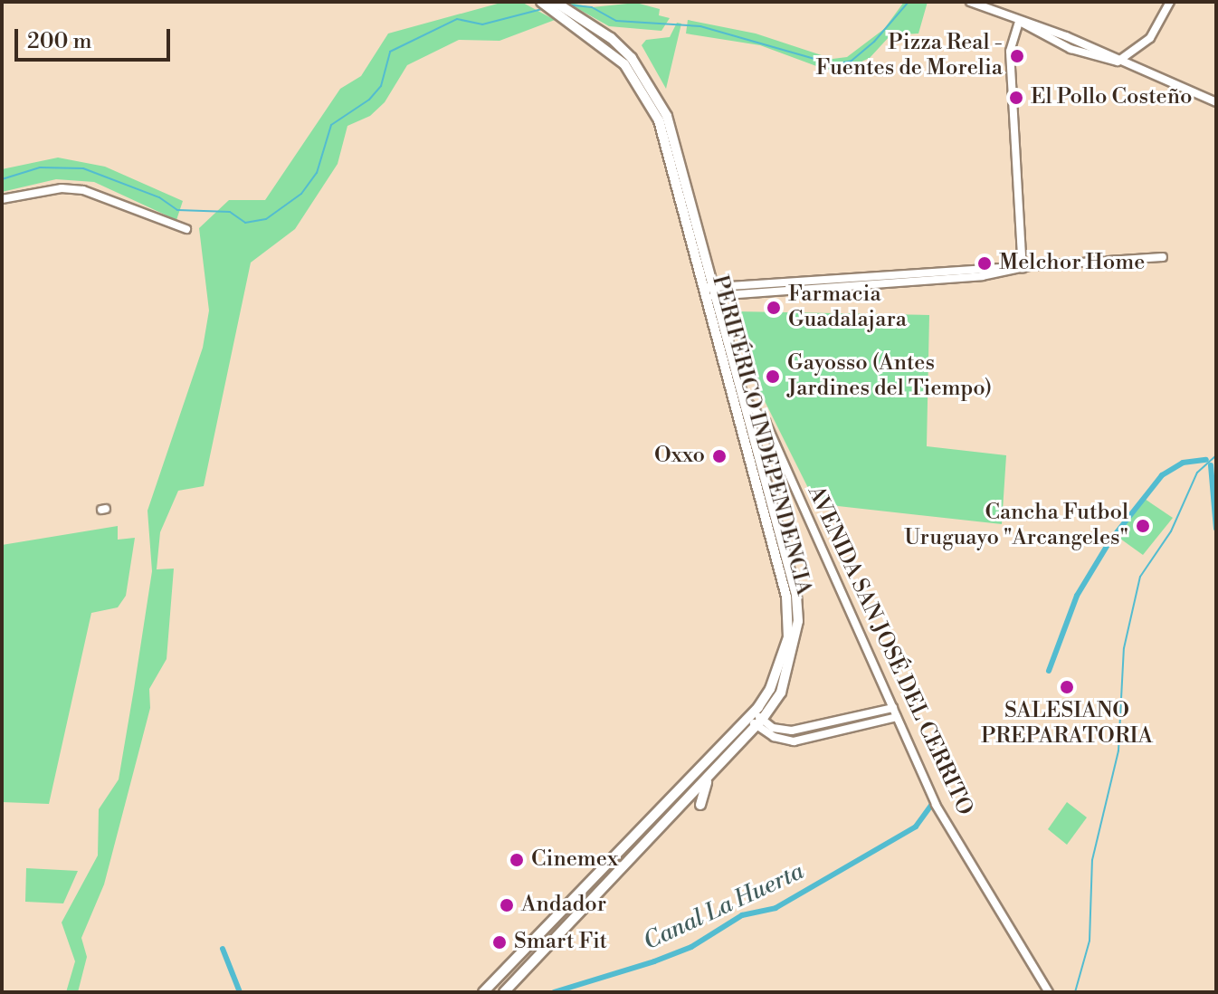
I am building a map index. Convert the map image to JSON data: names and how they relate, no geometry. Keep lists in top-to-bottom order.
{
  "streets": {
    "highway": ["PERIFÉRICO INDEPENDENCIA"],
    "street": ["AVENIDA SAN JOSÉ DEL CERRITO"]
  },
  "crossings": [
    ["PERIFÉRICO INDEPENDENCIA", "AVENIDA SAN JOSÉ DEL CERRITO"]
  ],
  "water": ["Canal La Huerta"],
  "places": [
    "Pizza Real - Fuentes de Morelia",
    "El Pollo Costeño",
    "Melchor Home",
    "Farmacia Guadalajara",
    "Gayosso (Antes Jardines del Tiempo)",
    "Oxxo",
    "Cancha Futbol Uruguayo \"Arcangeles\"",
    "SALESIANO PREPARATORIA",
    "Cinemex",
    "Andador",
    "Smart Fit"
  ],
  "scale_bar": "200 m"
}
